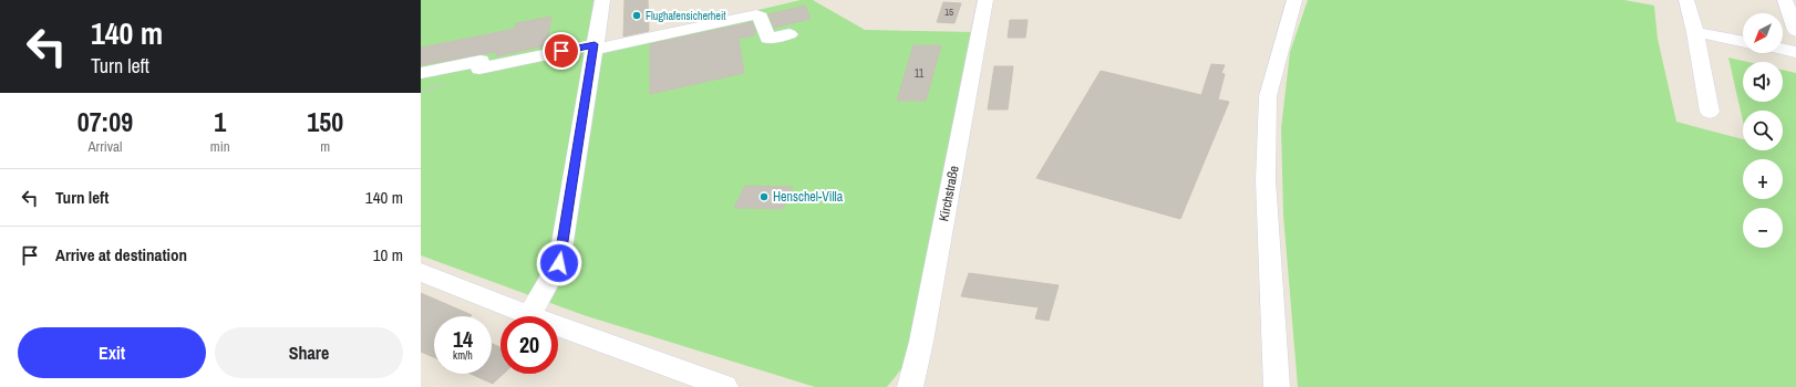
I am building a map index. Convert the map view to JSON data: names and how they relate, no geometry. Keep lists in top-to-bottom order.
{
  "streets": {
    "street": ["Kirchstraße"]
  },
  "places": ["Flughafensicherheit", "Henschel-Villa"],
  "house_numbers": ["15", "11"],
  "north": "bottom left",
  "page": {
    "turn": ["140 m", "Turn left"],
    "map_buttons": ["+", "−"],
    "eta": [
      "07:09",
      "Arrival",
      "1",
      "min",
      "150",
      "m"
    ],
    "list": [
      {
        "name": "Turn left",
        "value": "140 m"
      },
      {
        "name": "Arrive at destination",
        "value": "10 m"
      }
    ],
    "speed": "14 km/h",
    "limit": "20",
    "buttons": ["Exit", "Share"]
  }
}
